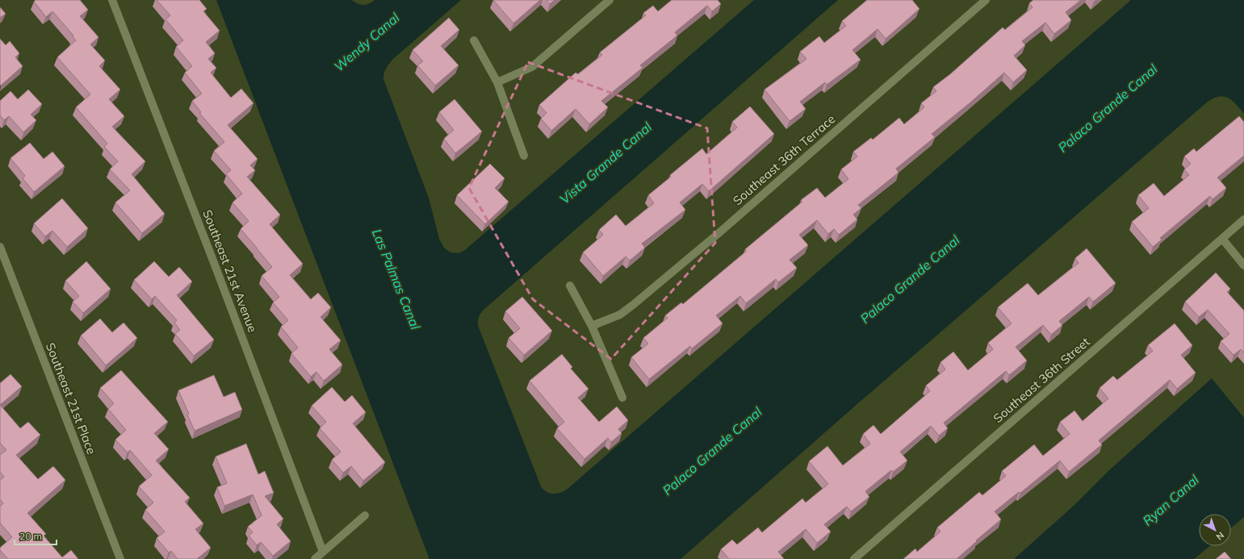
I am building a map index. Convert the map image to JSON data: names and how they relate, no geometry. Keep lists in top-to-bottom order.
{
  "streets": {
    "street": [
      "Southeast 36th Terrace",
      "Southeast 21st Avenue",
      "Southeast 36th Street",
      "Southeast 21st Place"
    ]
  },
  "water": [
    "Wendy Canal",
    "Palaco Grande Canal",
    "Vista Grande Canal",
    "Las Palmas Canal",
    "Ryan Canal"
  ],
  "scale_bar": "20 m",
  "north": "bottom right"
}
